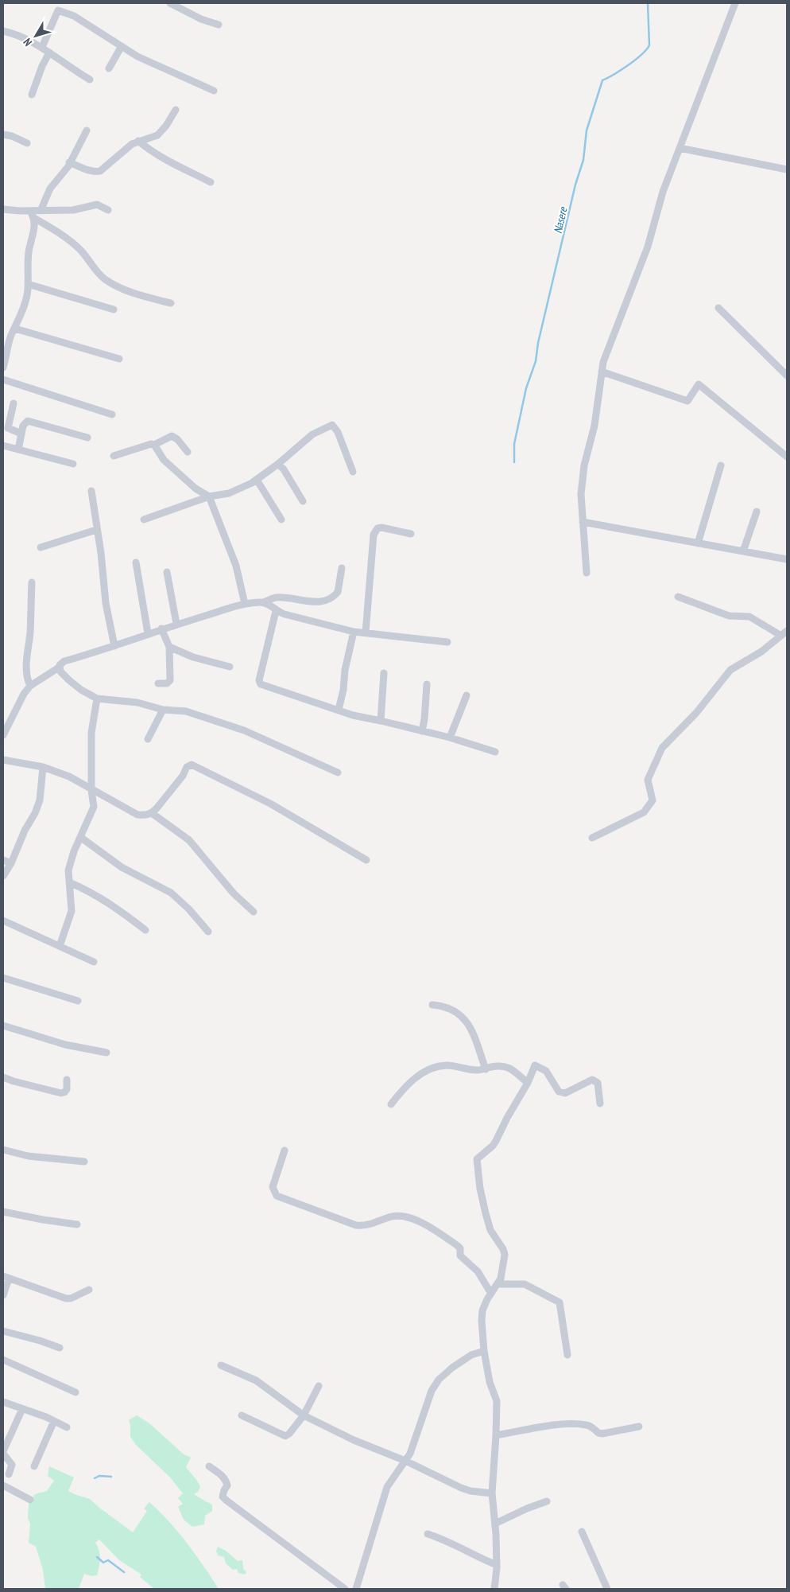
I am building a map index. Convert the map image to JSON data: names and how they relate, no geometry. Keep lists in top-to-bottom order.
{
  "water": ["Nasere"],
  "north": "bottom left"
}
